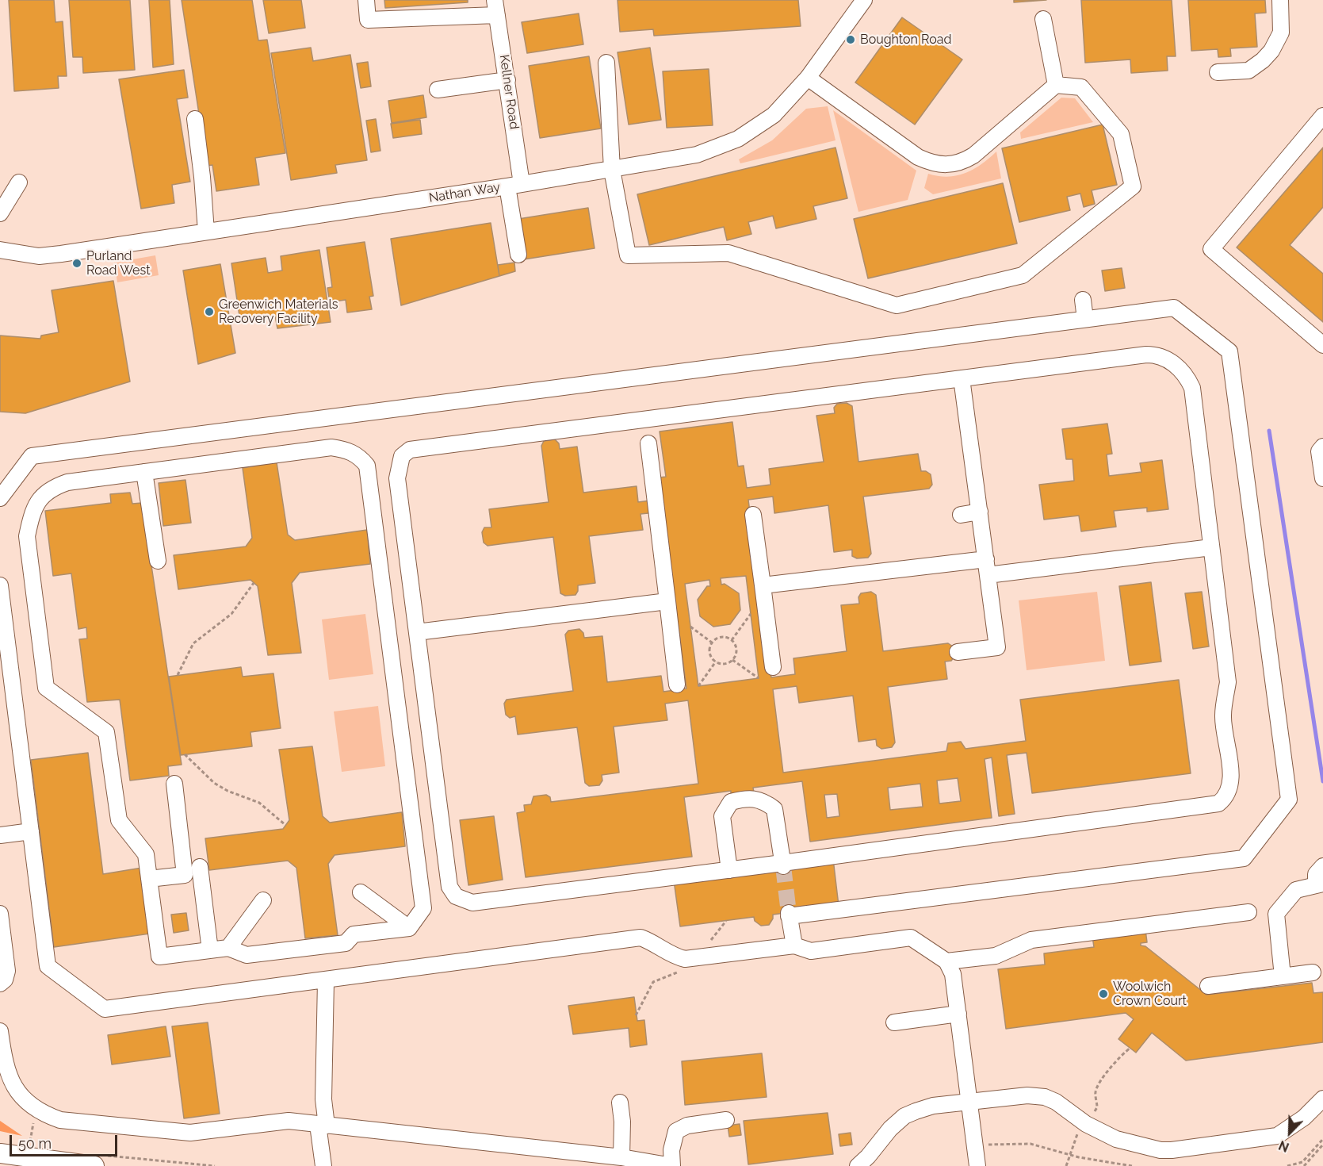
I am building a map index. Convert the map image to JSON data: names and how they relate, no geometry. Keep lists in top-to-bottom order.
{
  "streets": {
    "street": ["Kellner Road", "Nathan Way"]
  },
  "crossings": [
    ["Kellner Road", "Nathan Way"]
  ],
  "places": [
    "Boughton Road",
    "Purland Road West",
    "Greenwich Materials Recovery Facility",
    "Woolwich Crown Court"
  ],
  "scale_bar": "50 m",
  "north": "bottom left"
}
